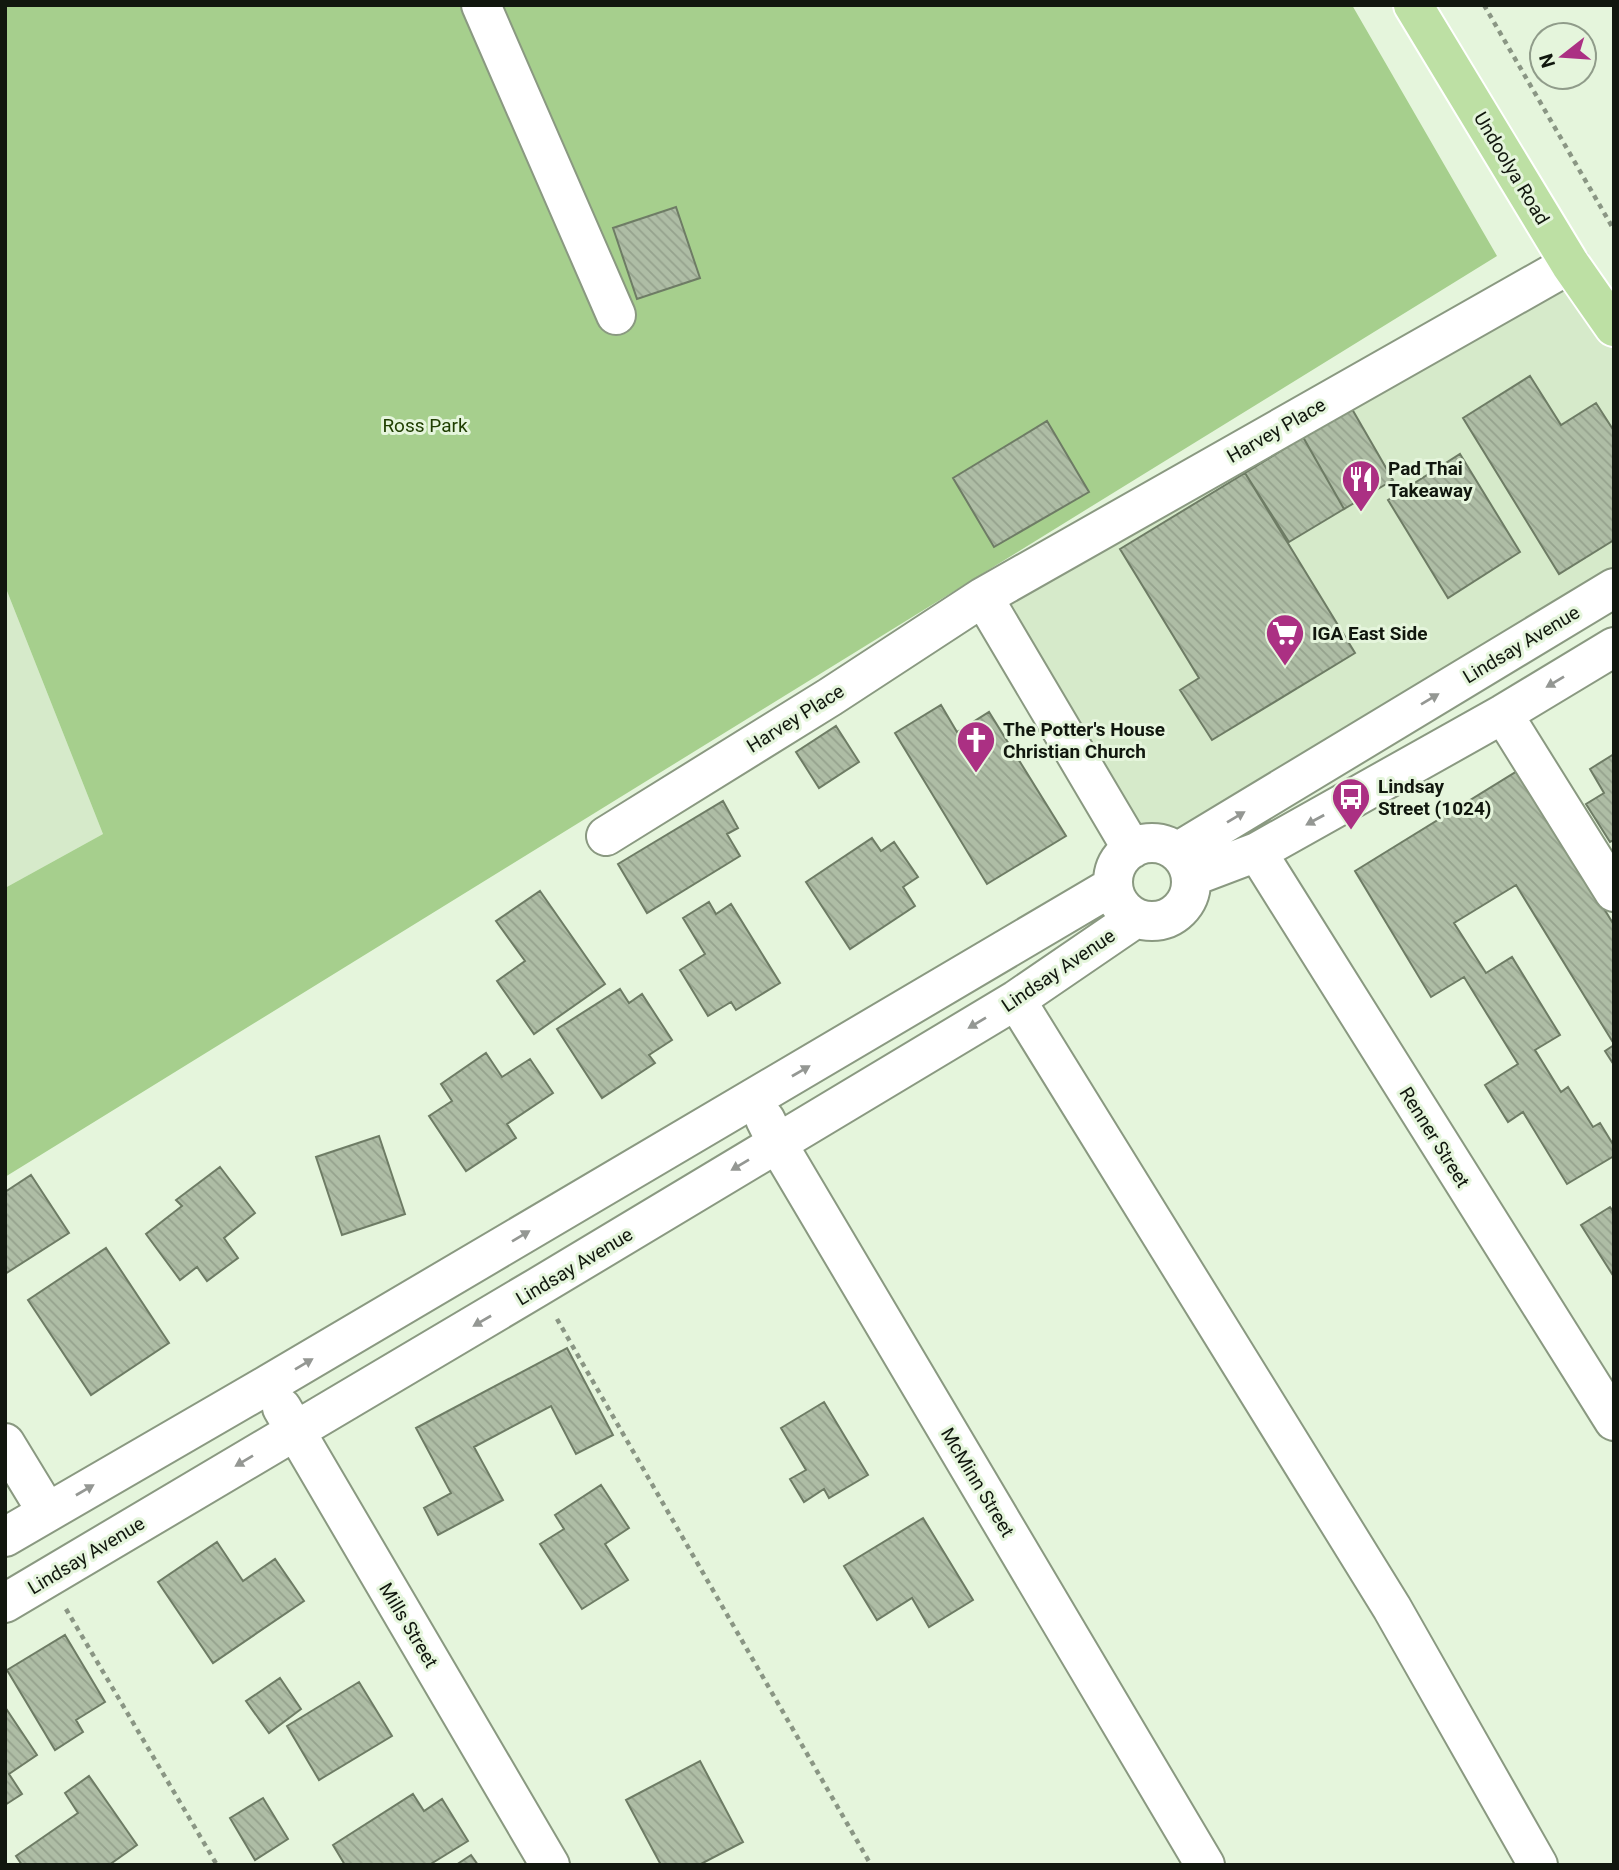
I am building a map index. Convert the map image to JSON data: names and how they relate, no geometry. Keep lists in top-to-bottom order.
{
  "streets": {
    "main road": ["Undoolya Road"],
    "street": [
      "Harvey Place",
      "Lindsay Avenue",
      "Renner Street",
      "McMinn Street",
      "Mills Street"
    ]
  },
  "crossings": [
    ["Undoolya Road", "Harvey Place"],
    ["Lindsay Avenue", "McMinn Street"],
    ["Lindsay Avenue", "Mills Street"]
  ],
  "parks": ["Ross Park"],
  "places": {
    "restaurant": ["Pad Thai Takeaway"],
    "supermarket": ["IGA East Side"],
    "church": ["The Potter's House Christian Church"],
    "bus stop": ["Lindsay Street (1024)"]
  },
  "north": "left"
}
